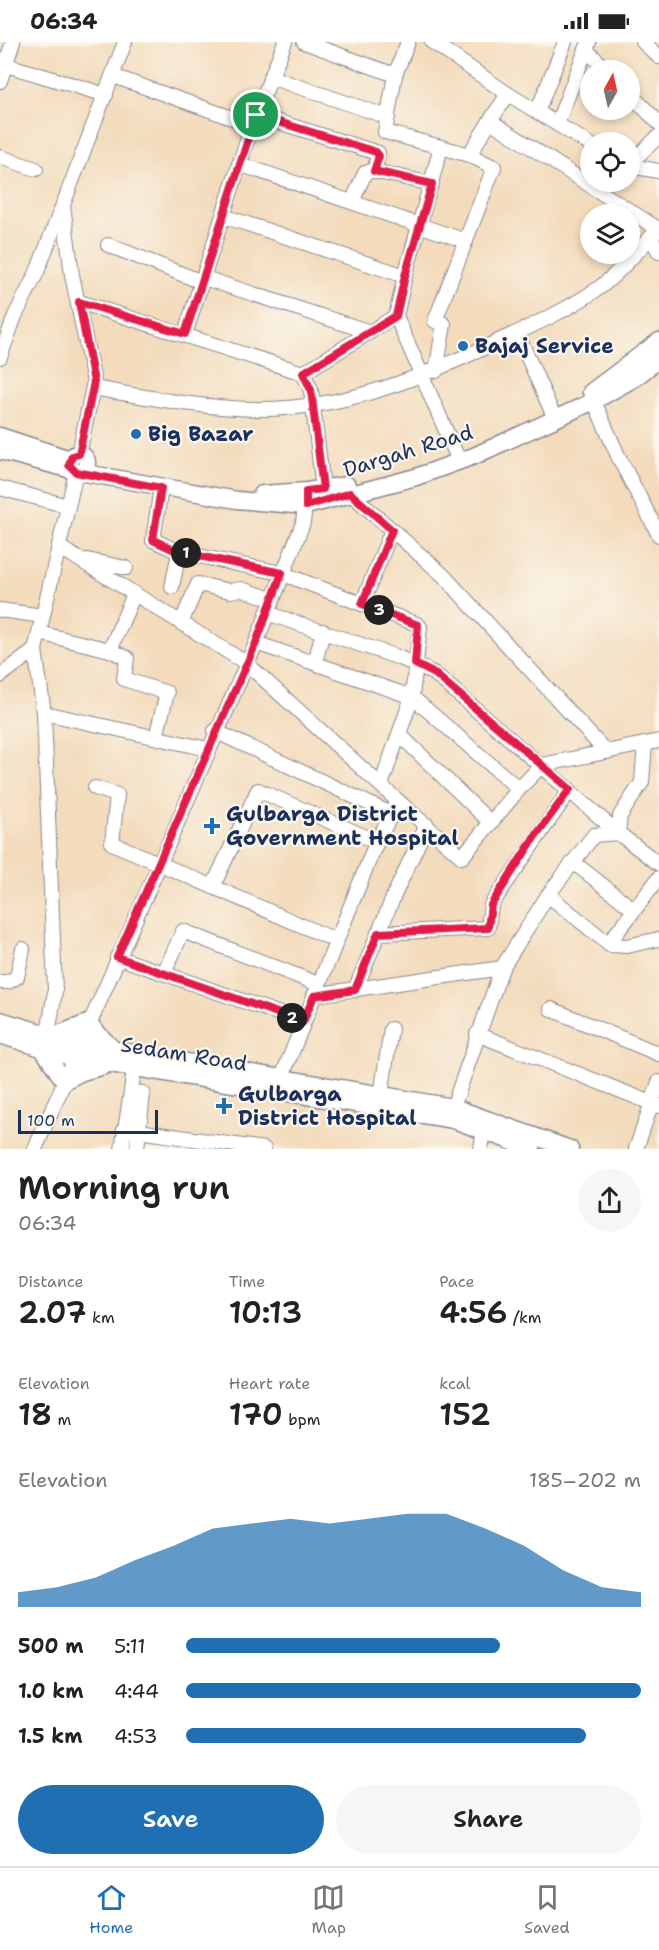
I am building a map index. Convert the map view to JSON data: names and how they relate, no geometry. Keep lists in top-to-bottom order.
{
  "streets": {
    "main road": ["Dargah Road", "Sedam Road"]
  },
  "places": {
    "other": ["Bajaj Service", "Big Bazar"],
    "health": ["Gulbarga District Government Hospital", "Gulbarga District Hospital"]
  },
  "scale_bar": "100 m",
  "north": "top",
  "page": {
    "status": "06:34",
    "pins": ["1", "3", "2"],
    "scale": "100 m",
    "heading": ["Morning run", "06:34"],
    "stats": [
      ["Distance", "2.07 km"],
      ["Time", "10:13"],
      ["Pace", "4:56 /km"],
      ["Elevation", "18 m"],
      ["Heart rate", "170 bpm"],
      ["kcal", "152"]
    ],
    "chart": ["Elevation", "185–202 m"],
    "list": [
      {
        "name": "500 m",
        "note": "5:11"
      },
      {
        "name": "1.0 km",
        "note": "4:44"
      },
      {
        "name": "1.5 km",
        "note": "4:53"
      }
    ],
    "buttons": ["Save", "Share"],
    "tabs": ["Home", "Map", "Saved"]
  }
}
